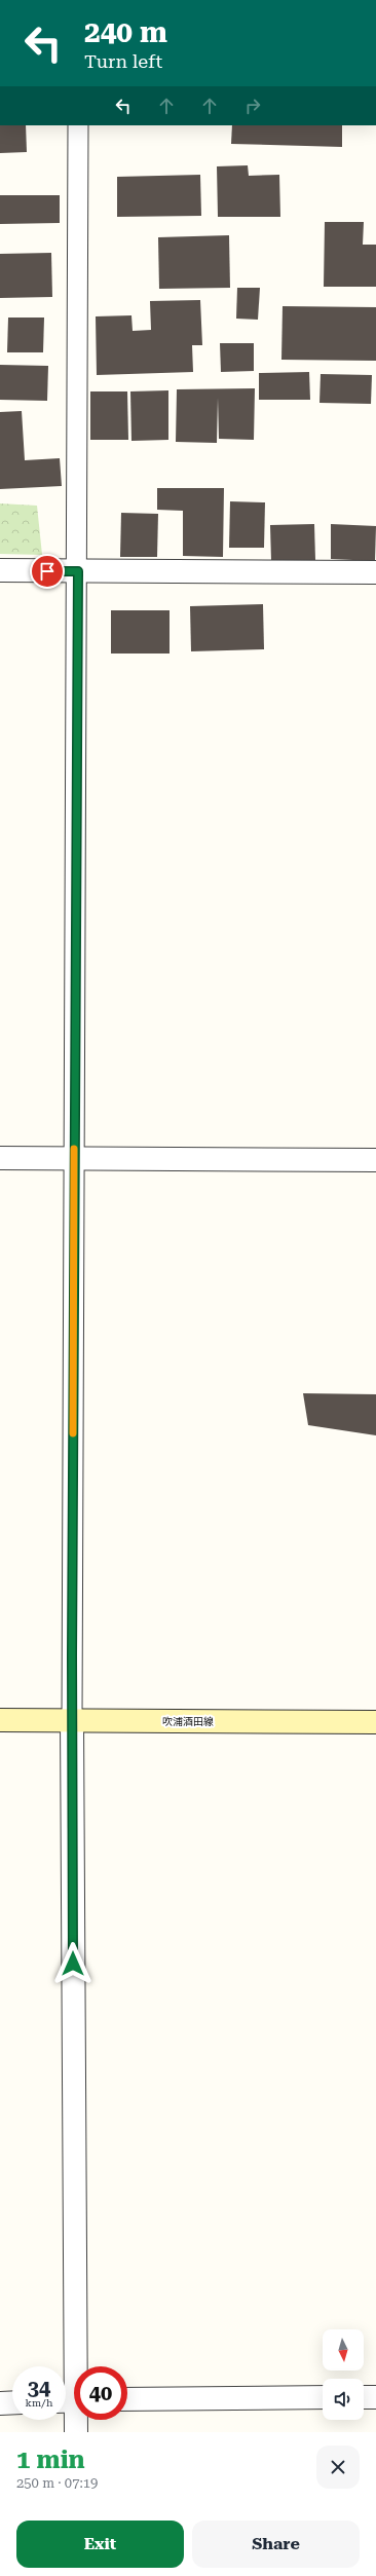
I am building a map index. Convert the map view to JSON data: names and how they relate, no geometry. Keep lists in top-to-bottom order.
{
  "streets": {
    "main road": ["吹浦酒田線"]
  },
  "north": "bottom",
  "page": {
    "turn": ["240 m", "Turn left"],
    "speed": "34 km/h",
    "limit": "40",
    "heading": ["1 min", "250 m · 07:19"],
    "buttons": ["Exit", "Share"]
  }
}
